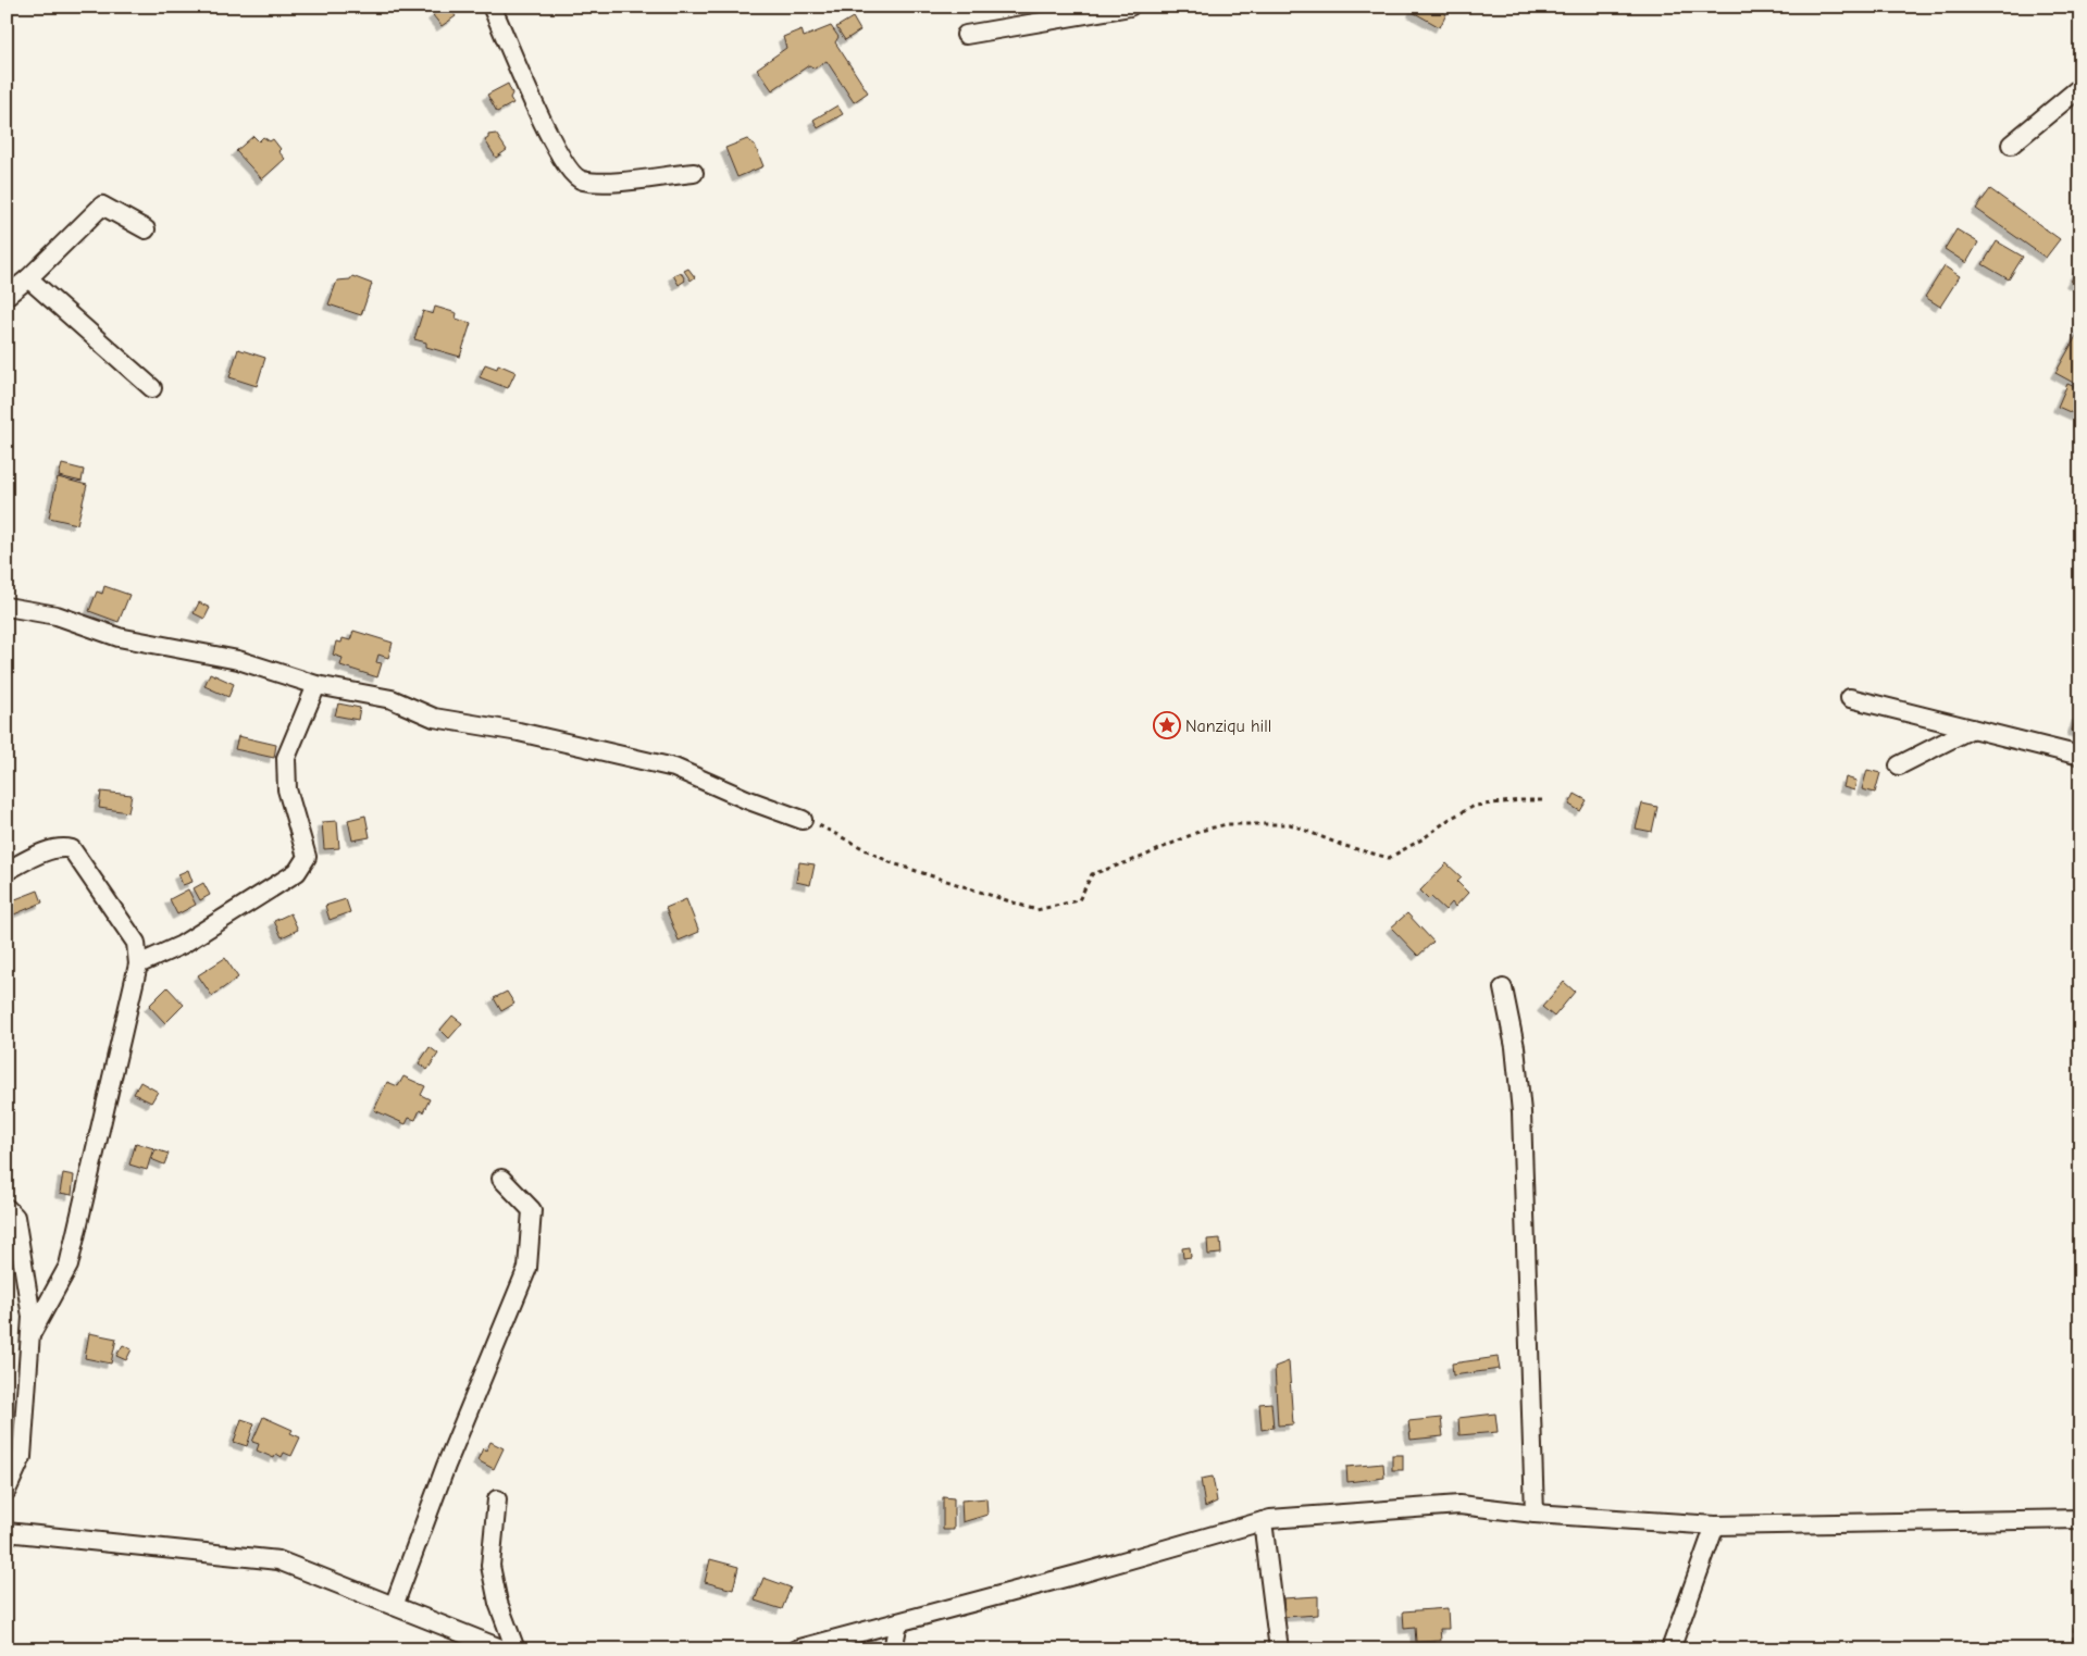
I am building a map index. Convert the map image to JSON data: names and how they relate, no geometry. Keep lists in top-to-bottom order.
{
  "places": {
    "place": ["Nanziqu hill"]
  }
}
